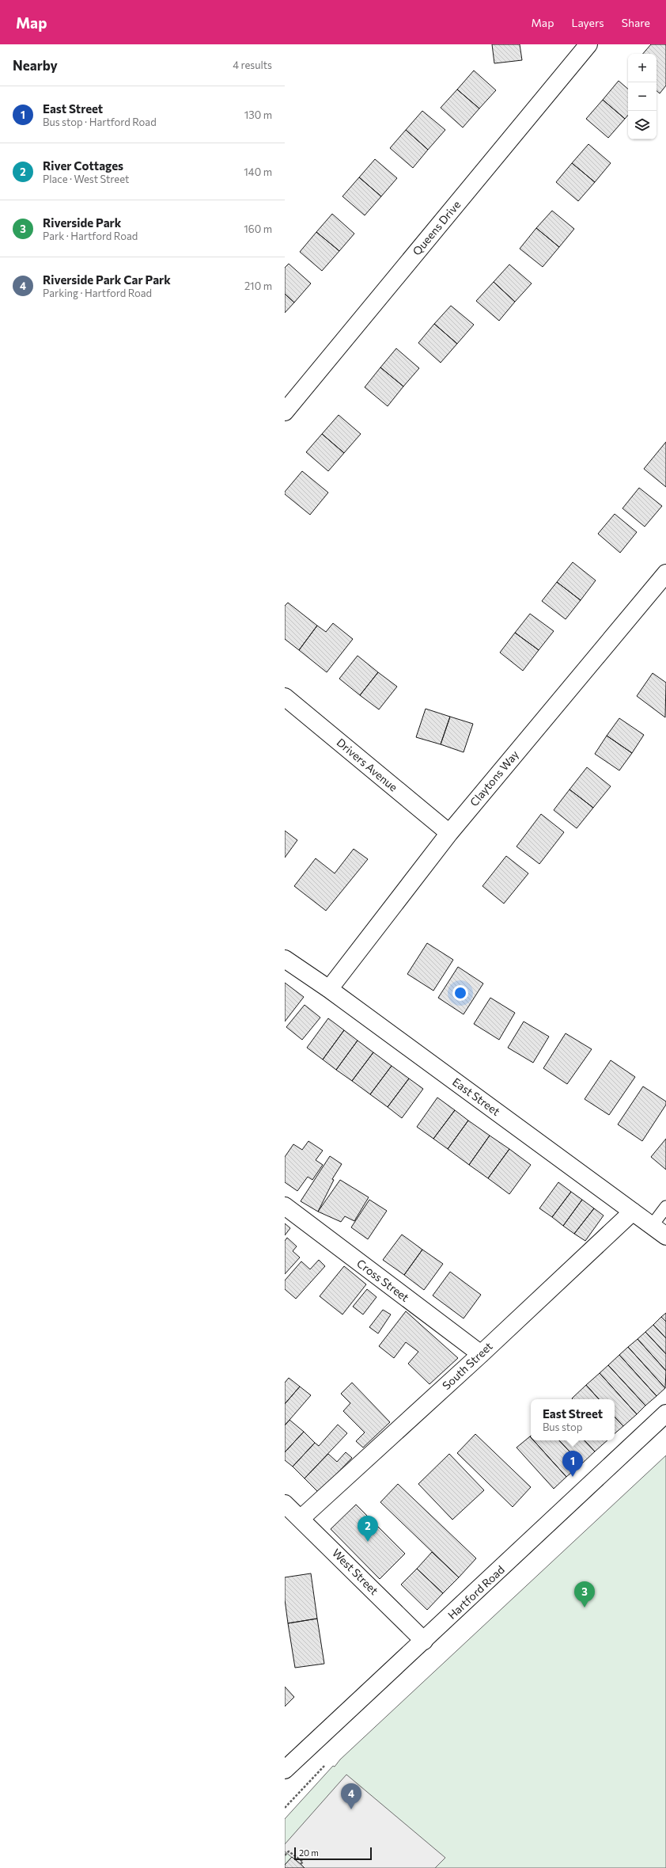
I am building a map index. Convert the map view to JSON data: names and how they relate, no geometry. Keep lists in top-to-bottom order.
{
  "streets": {
    "street": [
      "Queens Drive",
      "Drivers Avenue",
      "Claytons Way",
      "East Street",
      "Cross Street",
      "South Street",
      "West Street",
      "Hartford Road"
    ]
  },
  "crossings": [
    ["Drivers Avenue", "Claytons Way"],
    ["Claytons Way", "East Street"],
    ["East Street", "South Street"],
    ["Cross Street", "South Street"],
    ["South Street", "West Street"],
    ["West Street", "Hartford Road"]
  ],
  "scale_bar": "20 m",
  "page": {
    "header": "Map",
    "nav": ["Map", "Layers", "Share"],
    "heading": ["Nearby", "4 results"],
    "map_buttons": ["+", "−"],
    "list": [
      {
        "mark": "1",
        "name": "East Street",
        "note": "Bus stop · Hartford Road",
        "value": "130 m"
      },
      {
        "mark": "2",
        "name": "River Cottages",
        "note": "Place · West Street",
        "value": "140 m"
      },
      {
        "mark": "3",
        "name": "Riverside Park",
        "note": "Park · Hartford Road",
        "value": "160 m"
      },
      {
        "mark": "4",
        "name": "Riverside Park Car Park",
        "note": "Parking · Hartford Road",
        "value": "210 m"
      }
    ],
    "popup": ["East Street", "Bus stop"],
    "pins": [
      "1",
      "2",
      "3",
      "4"
    ],
    "scale": "20 m"
  }
}
